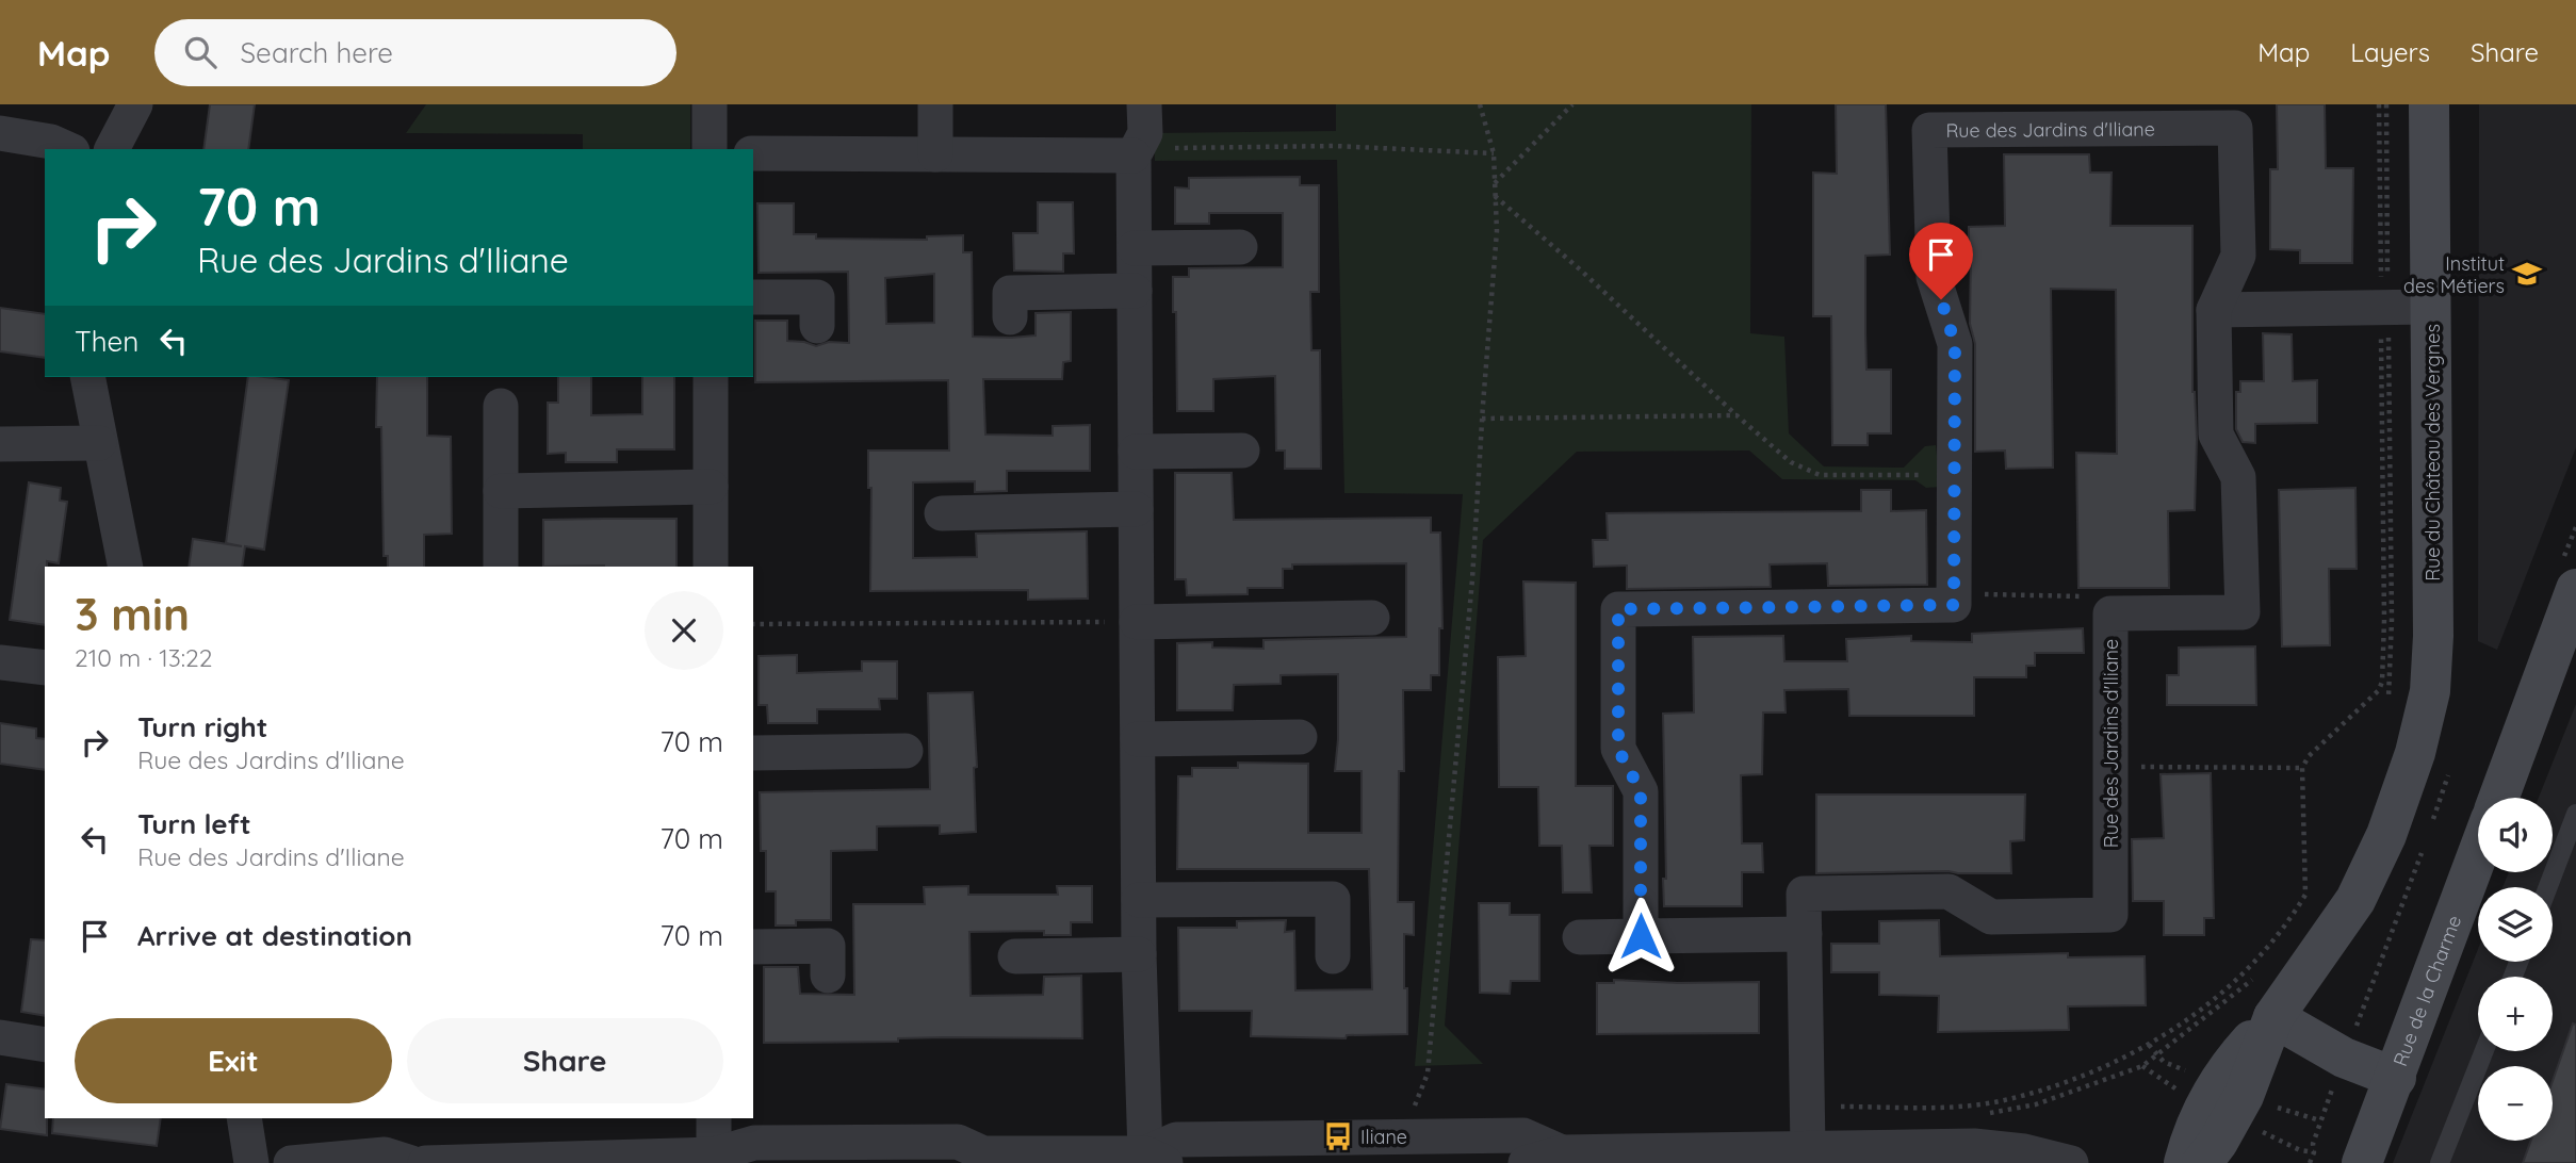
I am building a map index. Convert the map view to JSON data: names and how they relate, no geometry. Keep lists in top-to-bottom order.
{
  "streets": {
    "main road": ["Rue du Château des Vergnes", "Rue de la Charme"],
    "street": ["Rue des Jardins d'Iliane"]
  },
  "places": {
    "school or university": ["Institut des Métiers"],
    "bus stop": ["Iliane"]
  },
  "page": {
    "header": "Map",
    "search": "Search here",
    "nav": ["Map", "Layers", "Share"],
    "turn": ["70 m", "Rue des Jardins d'Iliane"],
    "then": "Then",
    "heading": ["3 min", "210 m · 13:22"],
    "list": [
      {
        "name": "Turn right",
        "note": "Rue des Jardins d'Iliane",
        "value": "70 m"
      },
      {
        "name": "Turn left",
        "note": "Rue des Jardins d'Iliane",
        "value": "70 m"
      },
      {
        "name": "Arrive at destination",
        "value": "70 m"
      }
    ],
    "map_buttons": ["+", "−"],
    "buttons": ["Exit", "Share"]
  }
}
